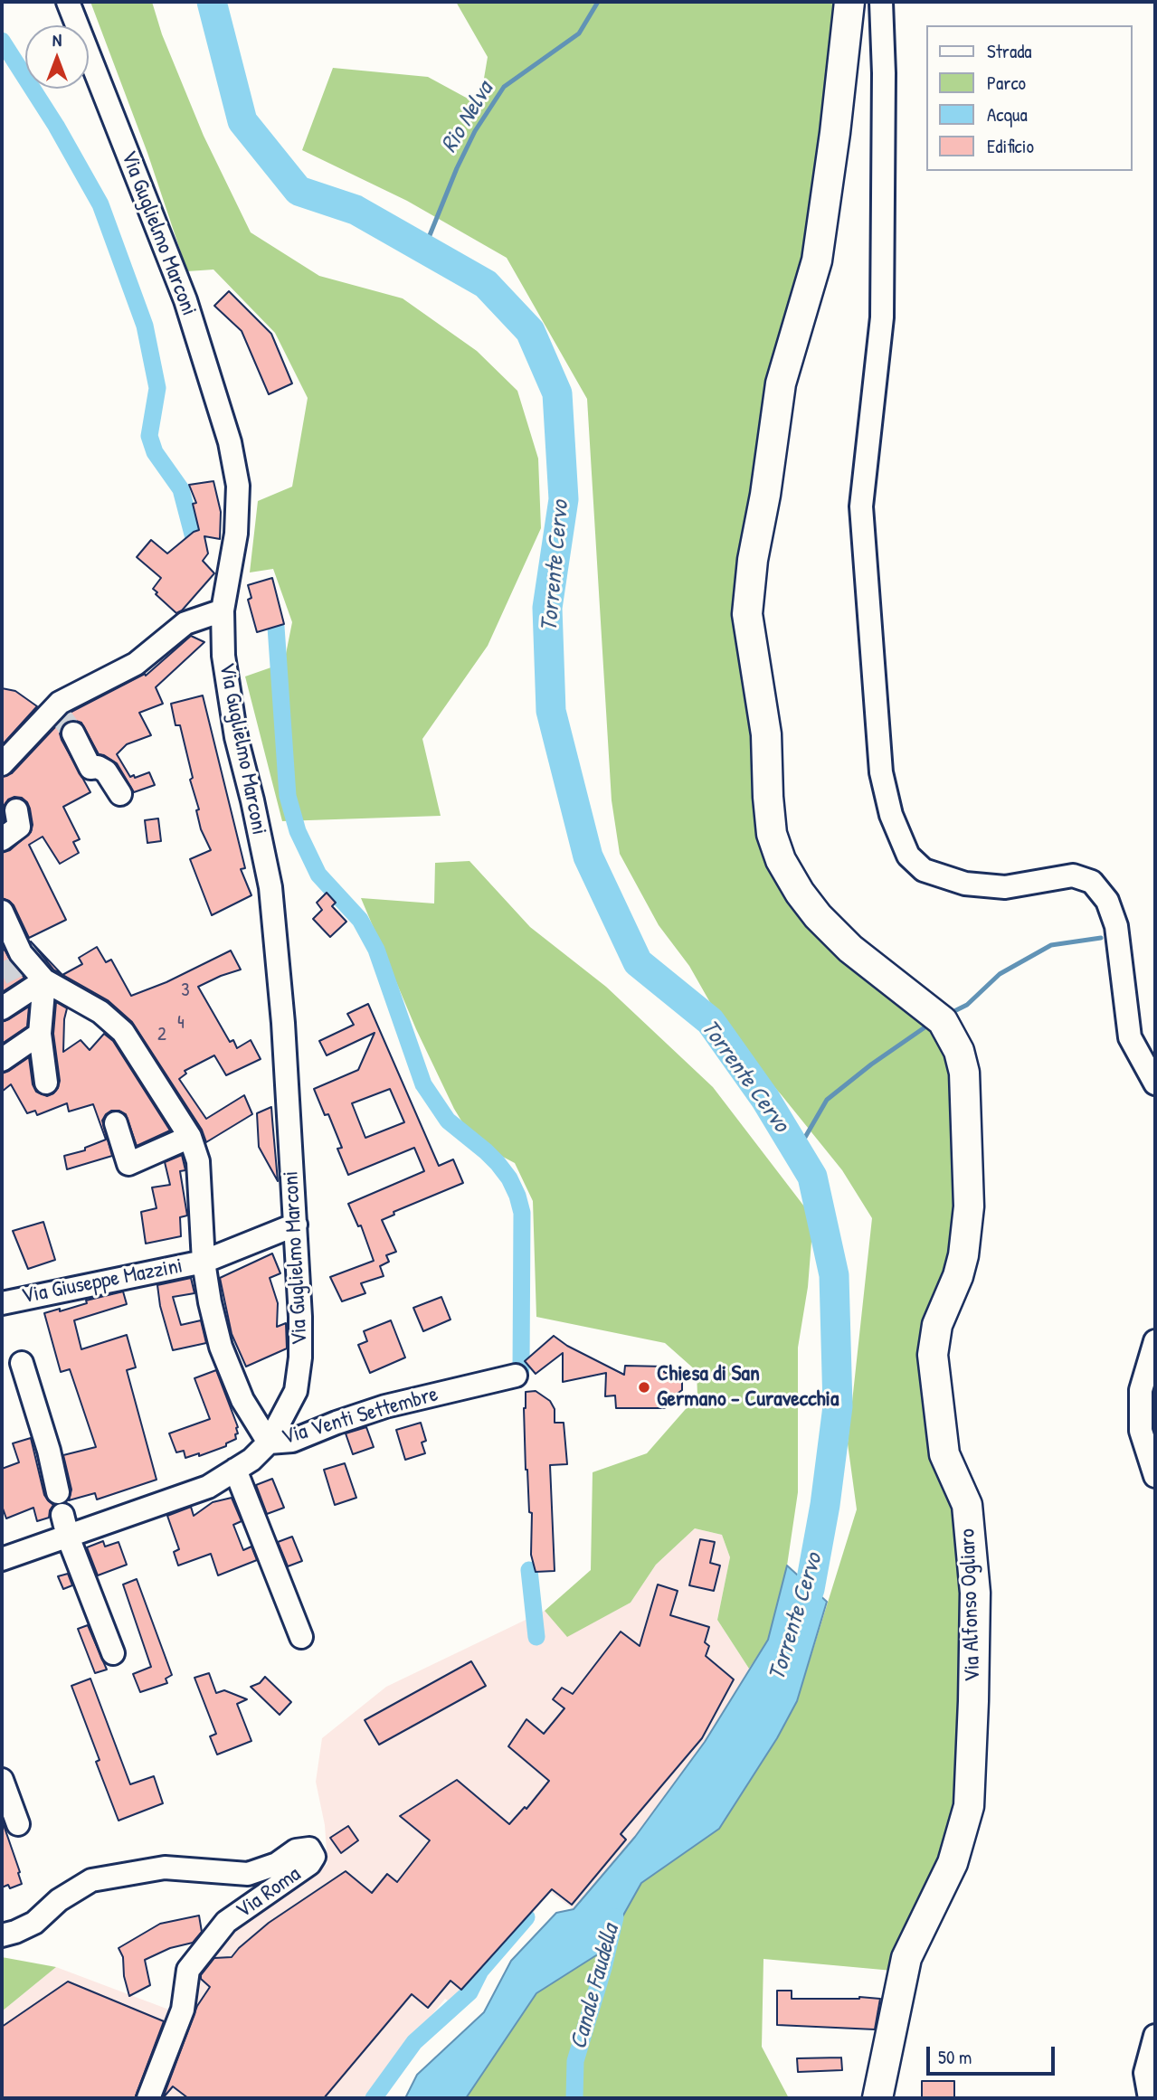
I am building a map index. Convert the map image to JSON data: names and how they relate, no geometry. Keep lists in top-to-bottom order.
{
  "streets": {
    "main road": ["Via Alfonso Ogliaro"],
    "street": [
      "Via Guglielmo Marconi",
      "Via Giuseppe Mazzini",
      "Via Venti Settembre",
      "Via Roma"
    ]
  },
  "crossings": [
    ["Via Guglielmo Marconi", "Via Giuseppe Mazzini"],
    ["Via Guglielmo Marconi", "Via Venti Settembre"],
    ["Via Giuseppe Mazzini", "Via Venti Settembre"]
  ],
  "water": ["Rio Nelva", "Torrente Cervo", "Canale Faudella"],
  "places": ["Chiesa di San Germano - Curavecchia"],
  "house_numbers": ["3", "4", "2"],
  "legend": [
    "Strada",
    "Parco",
    "Acqua",
    "Edificio"
  ],
  "scale_bar": "50 m",
  "north": "top"
}
